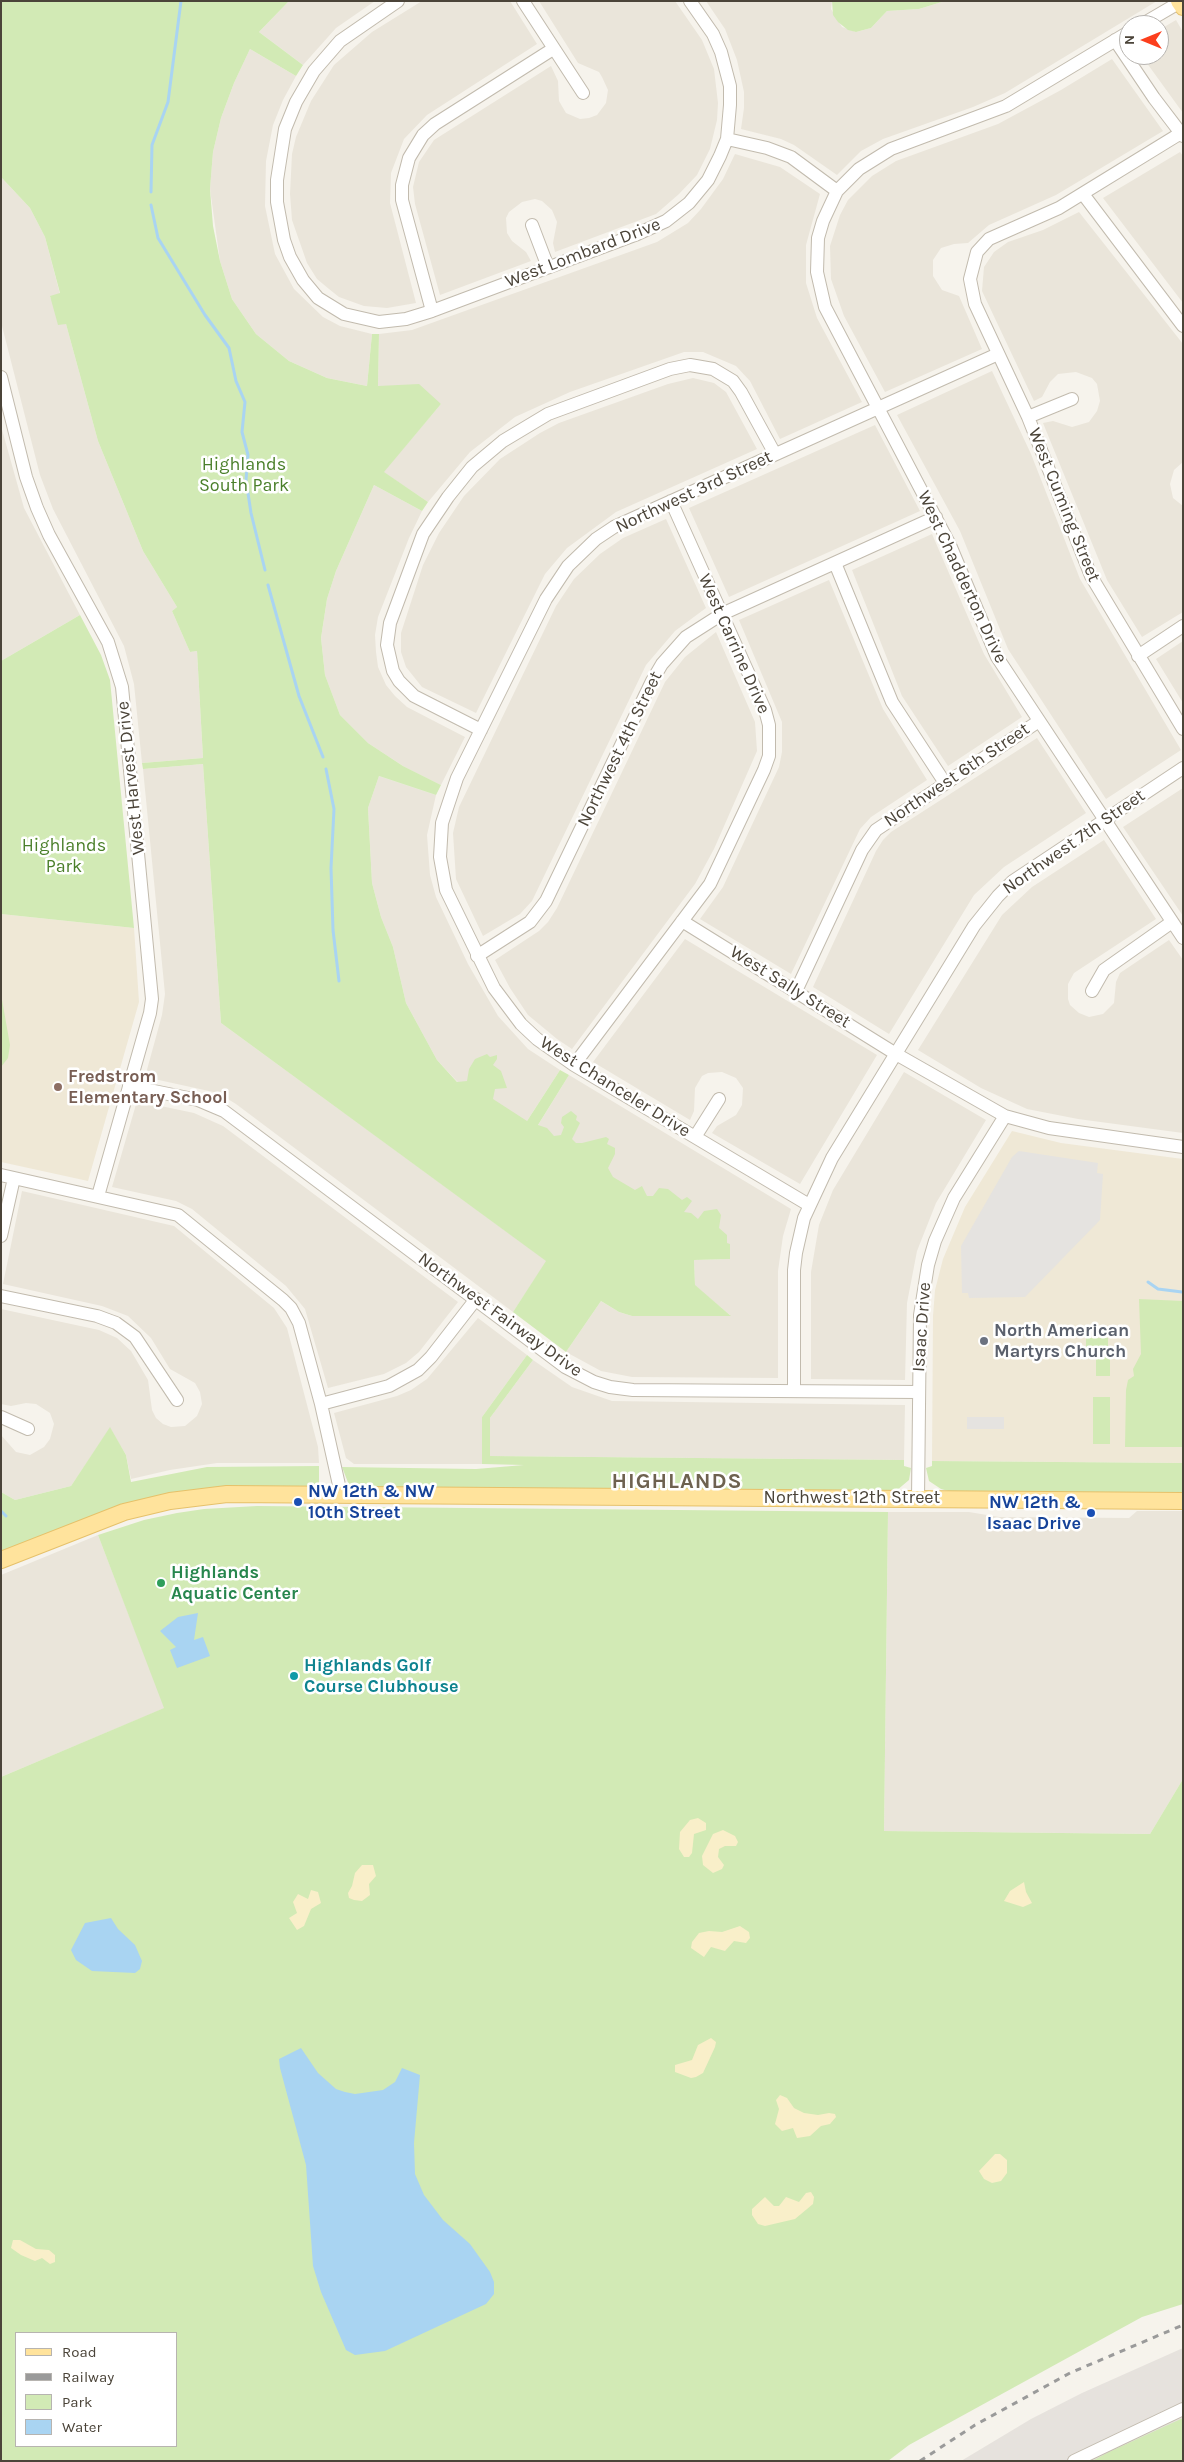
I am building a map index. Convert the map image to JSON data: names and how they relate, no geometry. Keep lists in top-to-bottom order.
{
  "streets": {
    "main road": ["Northwest 12th Street"],
    "street": [
      "West Lombard Drive",
      "Northwest 3rd Street",
      "West Cuming Street",
      "West Chadderton Drive",
      "West Carrine Drive",
      "Northwest 4th Street",
      "Northwest 6th Street",
      "West Harvest Drive",
      "Northwest 7th Street",
      "West Sally Street",
      "West Chanceler Drive",
      "Northwest Fairway Drive",
      "Isaac Drive"
    ]
  },
  "crossings": [
    ["Northwest 3rd Street", "West Cuming Street"],
    ["Northwest 3rd Street", "West Chadderton Drive"],
    ["Northwest 3rd Street", "West Carrine Drive"],
    ["Northwest 3rd Street", "West Chanceler Drive"],
    ["West Chadderton Drive", "Northwest 4th Street"],
    ["West Chadderton Drive", "Northwest 6th Street"],
    ["West Chadderton Drive", "Northwest 7th Street"],
    ["West Carrine Drive", "Northwest 4th Street"],
    ["West Carrine Drive", "West Sally Street"],
    ["West Carrine Drive", "West Chanceler Drive"],
    ["Northwest 4th Street", "West Chanceler Drive"],
    ["Northwest 6th Street", "West Sally Street"],
    ["West Harvest Drive", "Northwest Fairway Drive"],
    ["Northwest 7th Street", "West Sally Street"],
    ["Northwest 7th Street", "West Chanceler Drive"],
    ["Northwest 7th Street", "Northwest Fairway Drive"],
    ["West Sally Street", "Isaac Drive"],
    ["Northwest Fairway Drive", "Isaac Drive"],
    ["Isaac Drive", "Northwest 12th Street"]
  ],
  "districts": ["HIGHLANDS"],
  "parks": ["Highlands South Park", "Highlands Park"],
  "places": [
    "Fredstrom Elementary School",
    "North American Martyrs Church",
    "NW 12th & NW 10th Street",
    "NW 12th & Isaac Drive",
    "Highlands Aquatic Center",
    "Highlands Golf Course Clubhouse"
  ],
  "legend": [
    "Road",
    "Railway",
    "Park",
    "Water"
  ],
  "north": "left"
}
